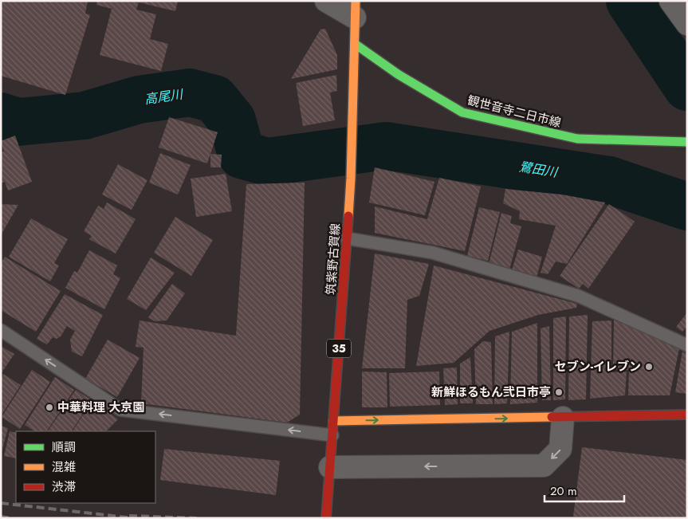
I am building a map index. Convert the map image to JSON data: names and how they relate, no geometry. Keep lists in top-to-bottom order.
{
  "streets": {
    "main road": ["観世音寺二日市線", "筑紫野古賀線", "35"]
  },
  "crossings": [
    ["観世音寺二日市線", "筑紫野古賀線"]
  ],
  "water": ["高尾川", "鷺田川"],
  "places": ["セブン-イレブン", "新鮮ほるもん弐日市亭", "中華料理 大京園"],
  "legend": ["順調", "混雑", "渋滞"],
  "scale_bar": "20 m"
}
